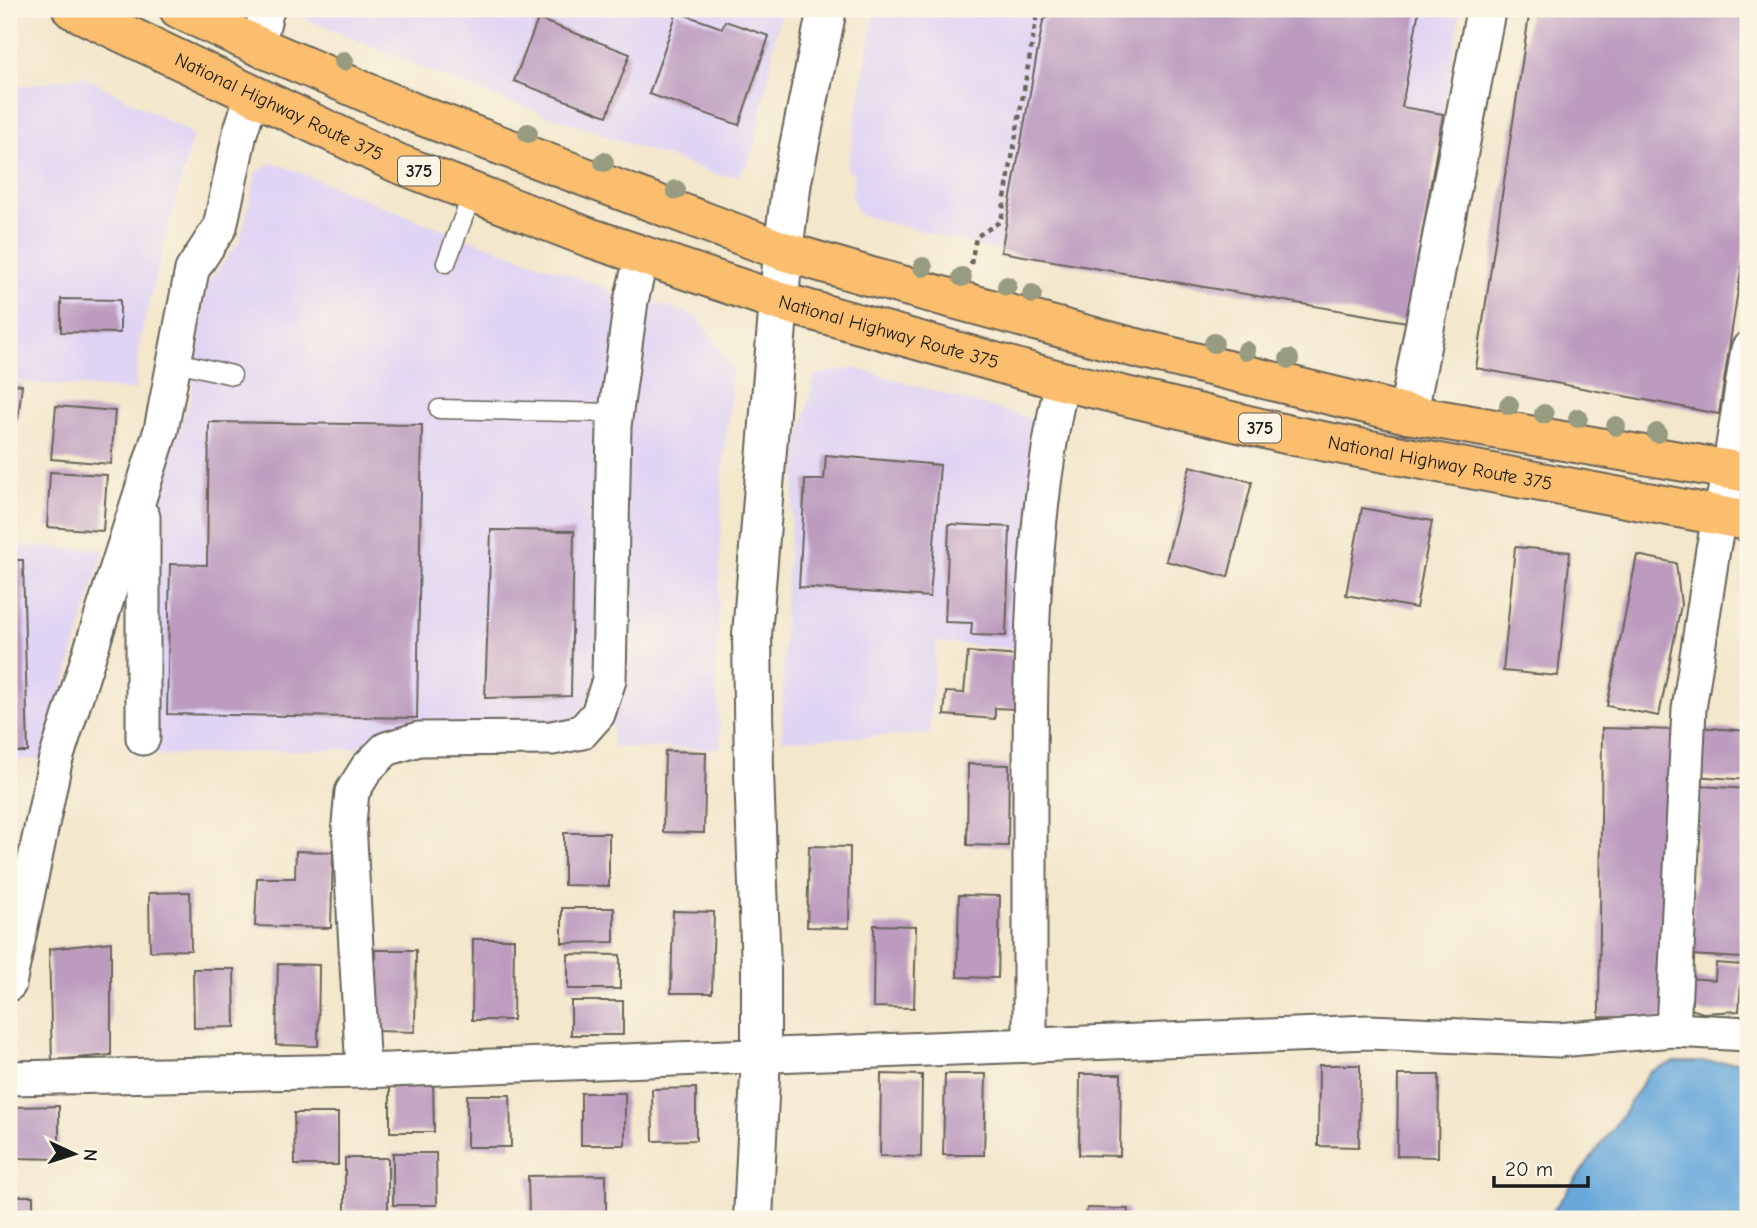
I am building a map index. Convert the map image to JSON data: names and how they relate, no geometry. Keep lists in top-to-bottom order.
{
  "streets": {
    "highway": ["National Highway Route 375", "375"]
  },
  "scale_bar": "20 m",
  "north": "right"
}
